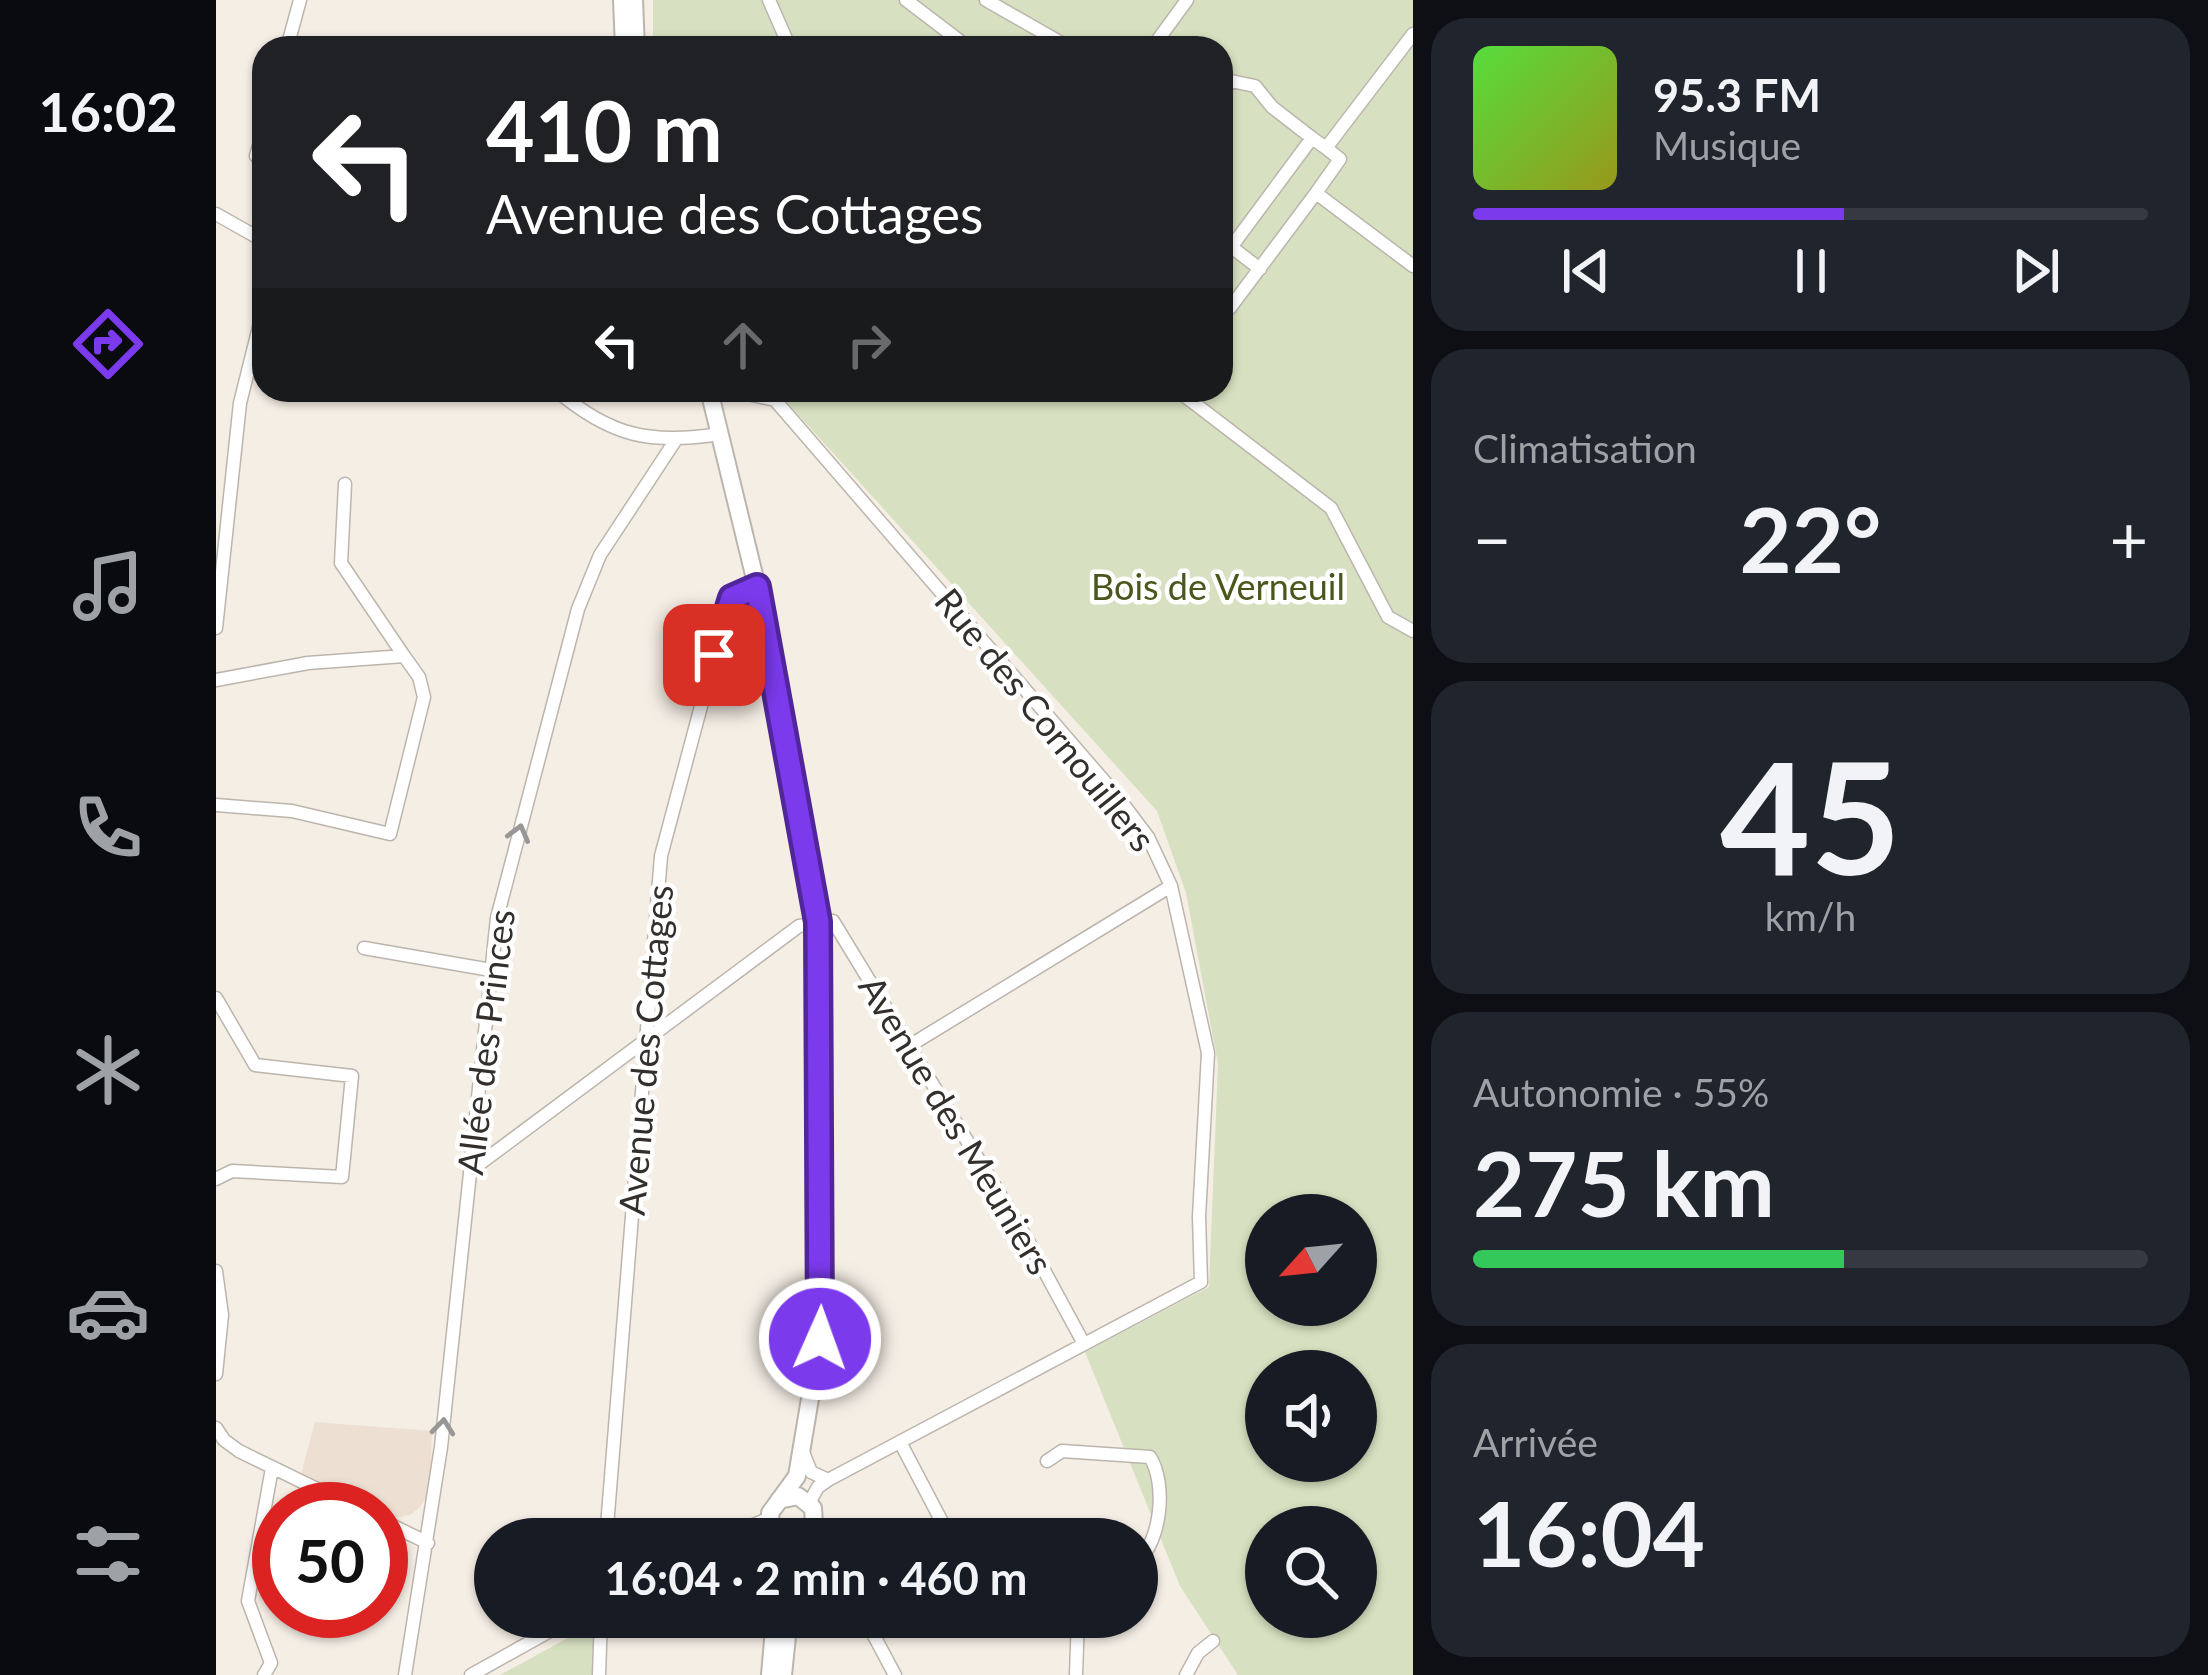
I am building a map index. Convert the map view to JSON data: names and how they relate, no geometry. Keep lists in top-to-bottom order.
{
  "streets": {
    "street": [
      "Rue des Cornouillers",
      "Allée des Princes",
      "Avenue des Cottages",
      "Avenue des Meuniers"
    ]
  },
  "crossings": [
    ["Rue des Cornouillers", "Avenue des Meuniers"]
  ],
  "one_way": ["Allée des Princes"],
  "parks": ["Bois de Verneuil"],
  "north": "bottom left",
  "page": {
    "tabs": "16:02",
    "turn": ["410 m", "Avenue des Cottages"],
    "song": ["95.3 FM", "Musique"],
    "tile": [
      "Climatisation",
      ["45", "km/h"],
      ["Autonomie · 55%", "275 km"],
      ["Arrivée", "16:04"]
    ],
    "heat": ["−", "22°", "+"],
    "limit": "50",
    "trip": "16:04 · 2 min · 460 m"
  }
}
